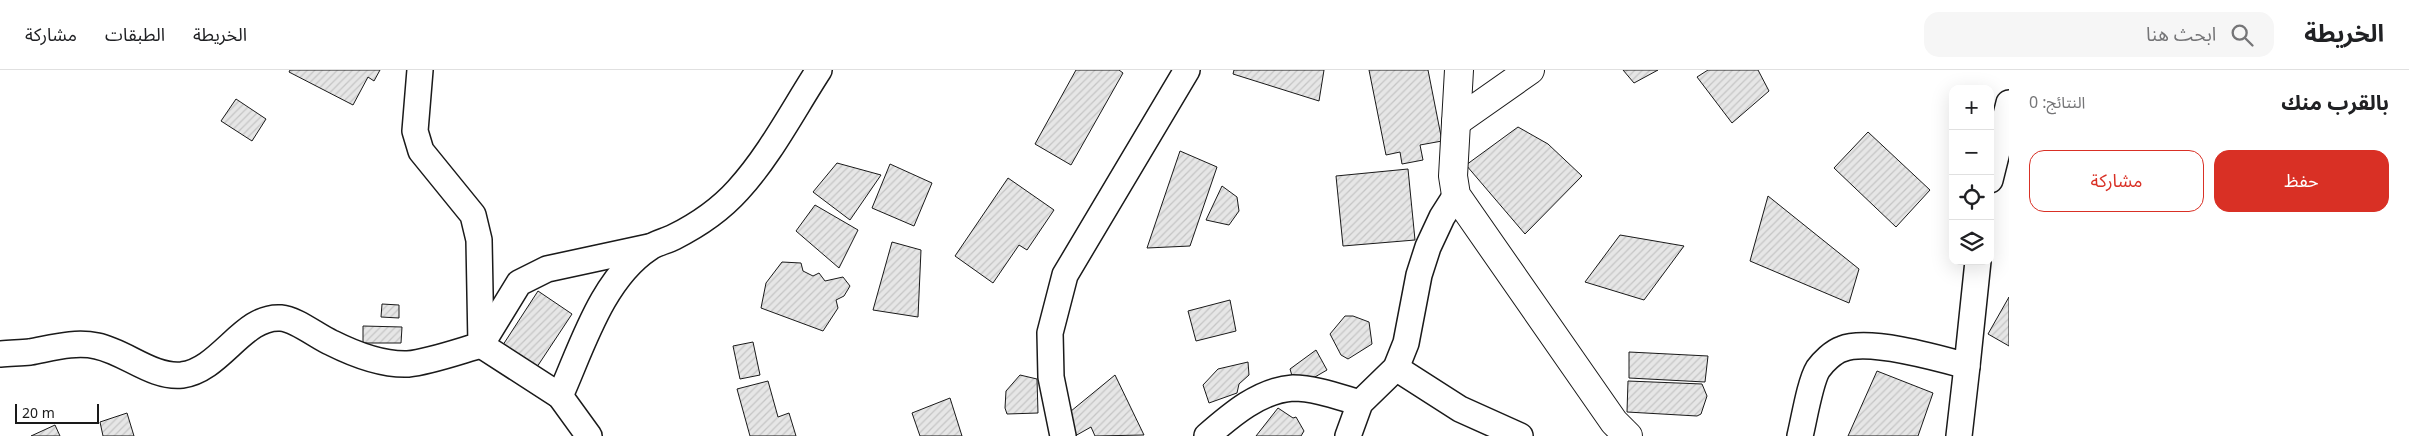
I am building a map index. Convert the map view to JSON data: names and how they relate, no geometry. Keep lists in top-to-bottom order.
{
  "scale_bar": "20 m",
  "page": {
    "header": "الخريطة",
    "search": "ابحث هنا",
    "nav": ["الخريطة", "الطبقات", "مشاركة"],
    "heading": ["بالقرب منك", "النتائج: 0"],
    "map_buttons": ["+", "−"],
    "buttons": ["حفظ", "مشاركة"],
    "scale": "20 m"
  }
}
